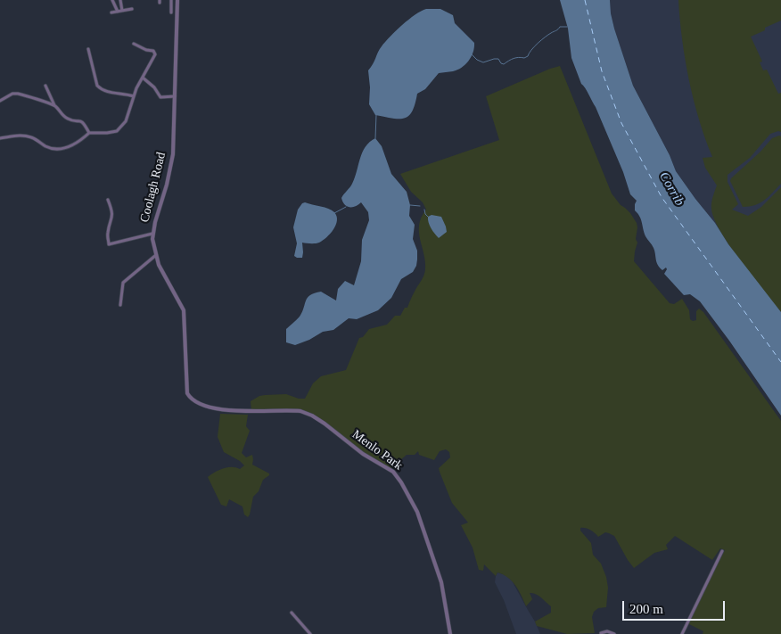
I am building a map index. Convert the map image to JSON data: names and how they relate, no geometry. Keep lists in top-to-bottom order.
{
  "streets": {
    "street": ["Coolagh Road", "Menlo Park"]
  },
  "crossings": [
    ["Coolagh Road", "Menlo Park"]
  ],
  "water": ["Corrib"],
  "scale_bar": "200 m"
}
